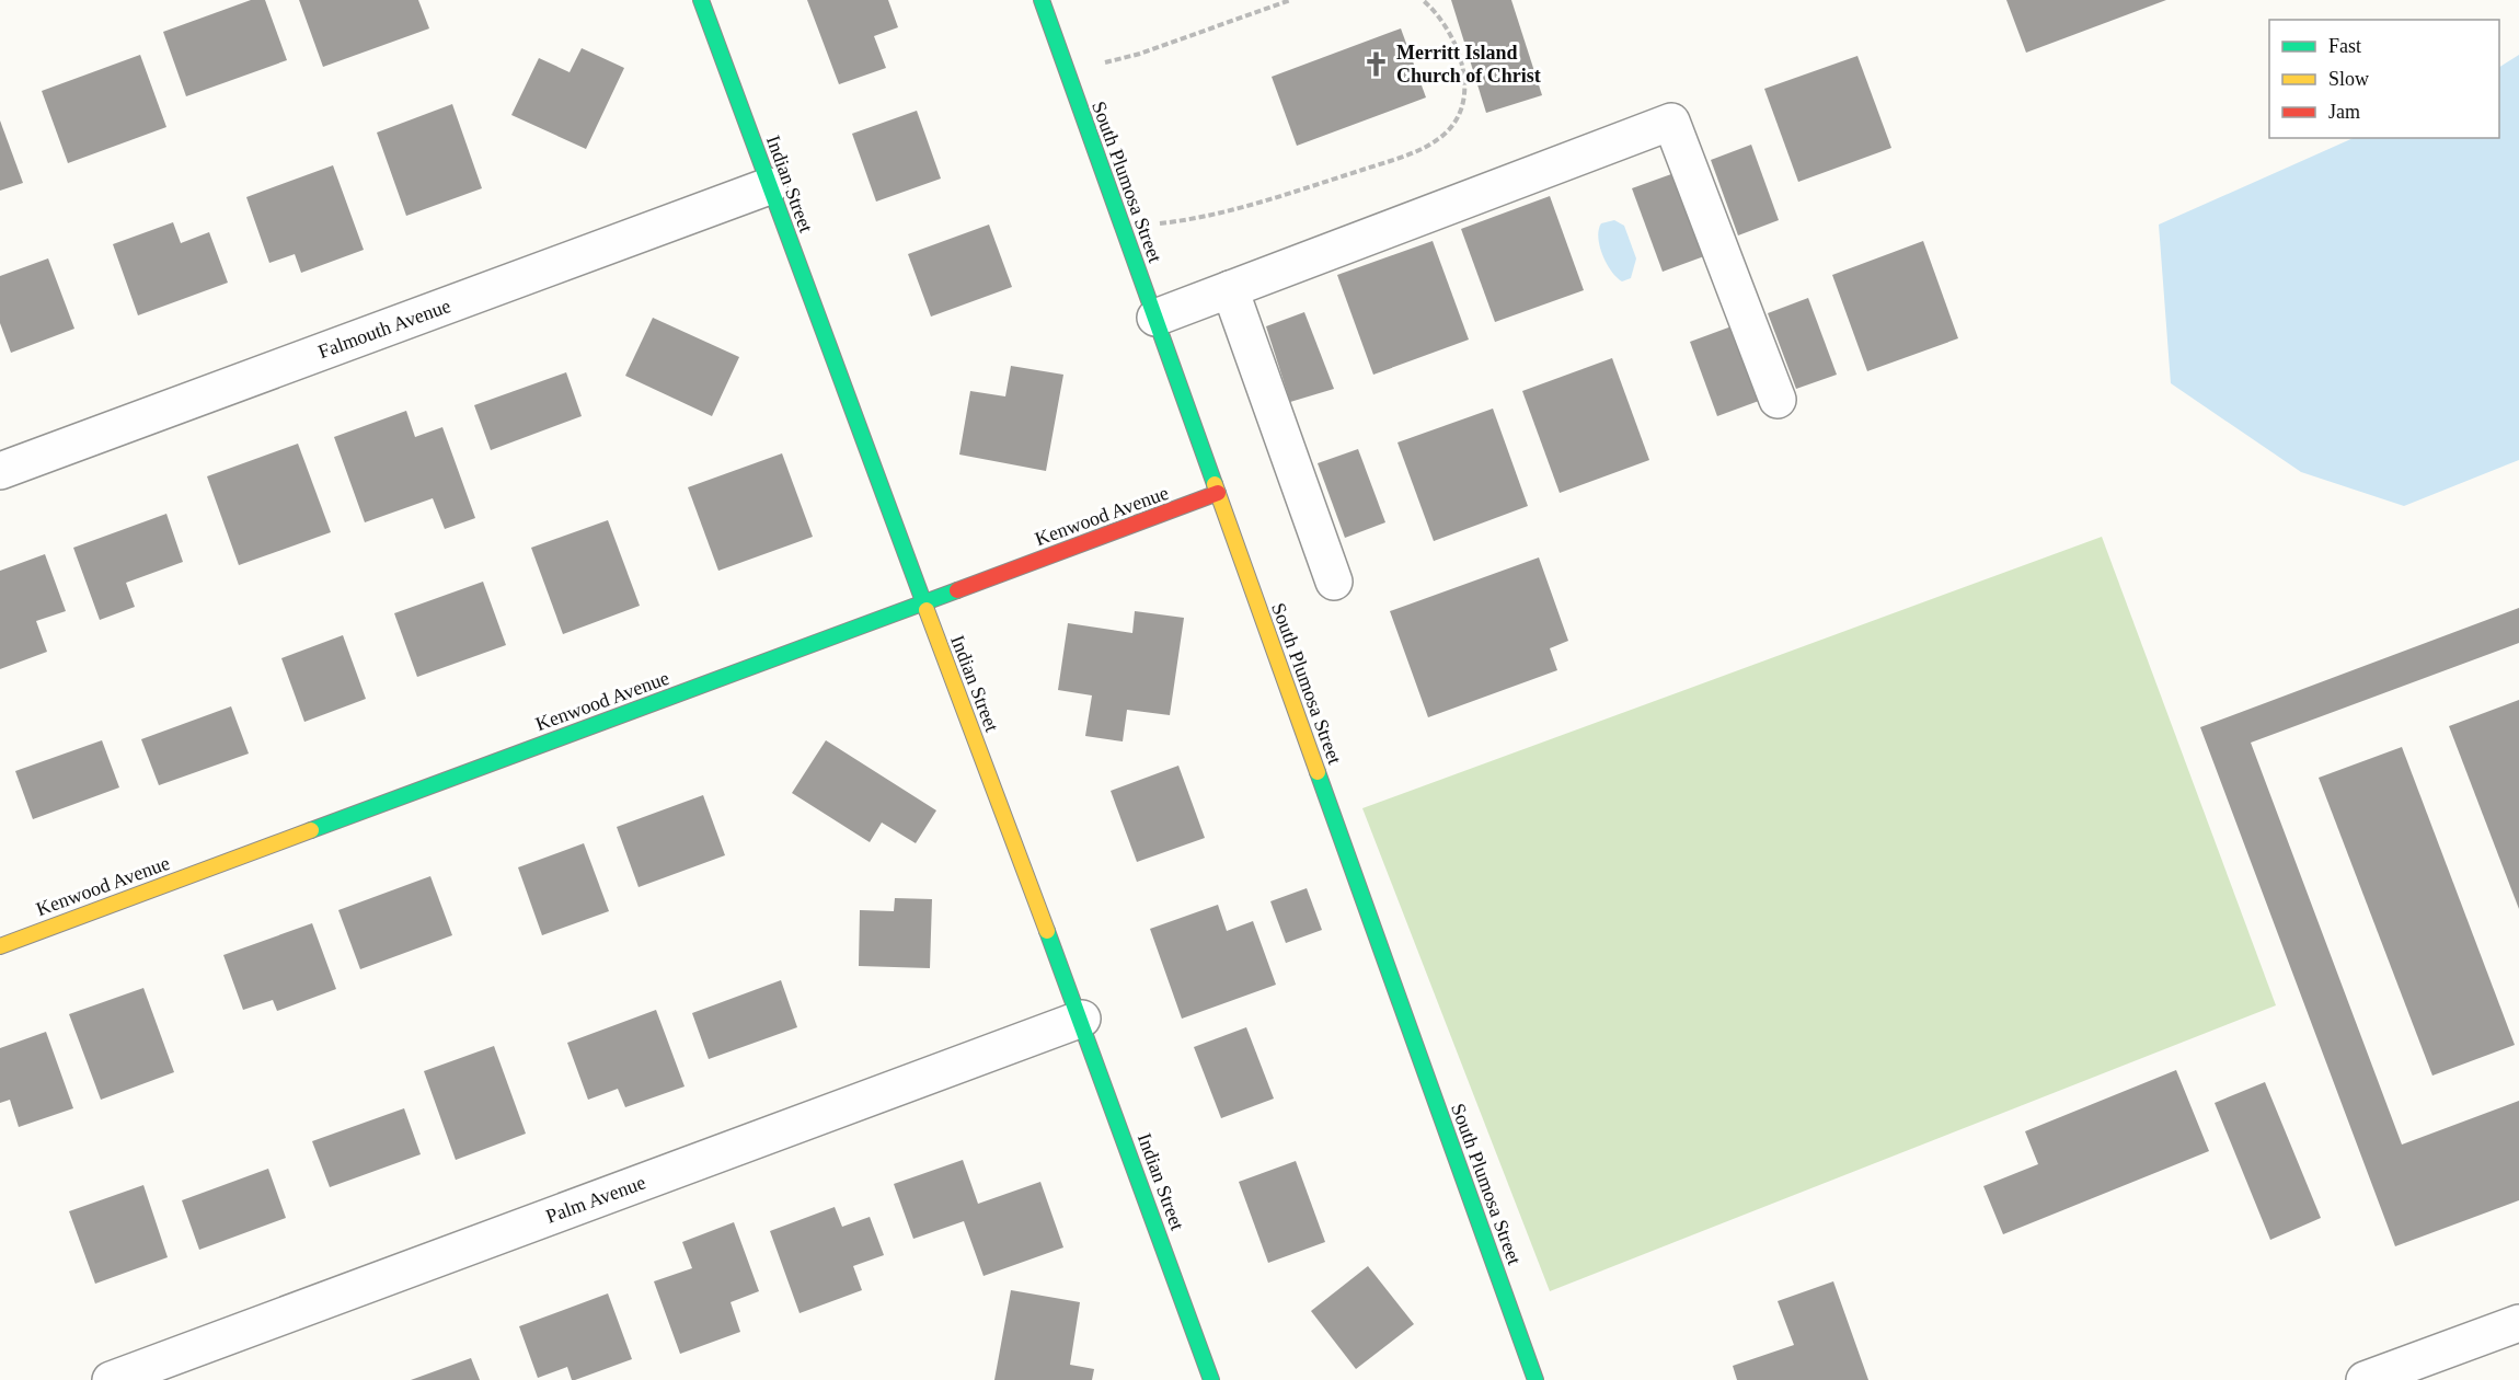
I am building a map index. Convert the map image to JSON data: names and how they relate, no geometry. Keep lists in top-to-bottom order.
{
  "streets": {
    "street": [
      "South Plumosa Street",
      "Indian Street",
      "Falmouth Avenue",
      "Kenwood Avenue",
      "Palm Avenue"
    ]
  },
  "crossings": [
    ["South Plumosa Street", "Kenwood Avenue"],
    ["Indian Street", "Falmouth Avenue"],
    ["Indian Street", "Kenwood Avenue"],
    ["Indian Street", "Palm Avenue"]
  ],
  "places": {
    "church": ["Merritt Island Church of Christ"]
  },
  "legend": ["Fast", "Slow", "Jam"]
}
